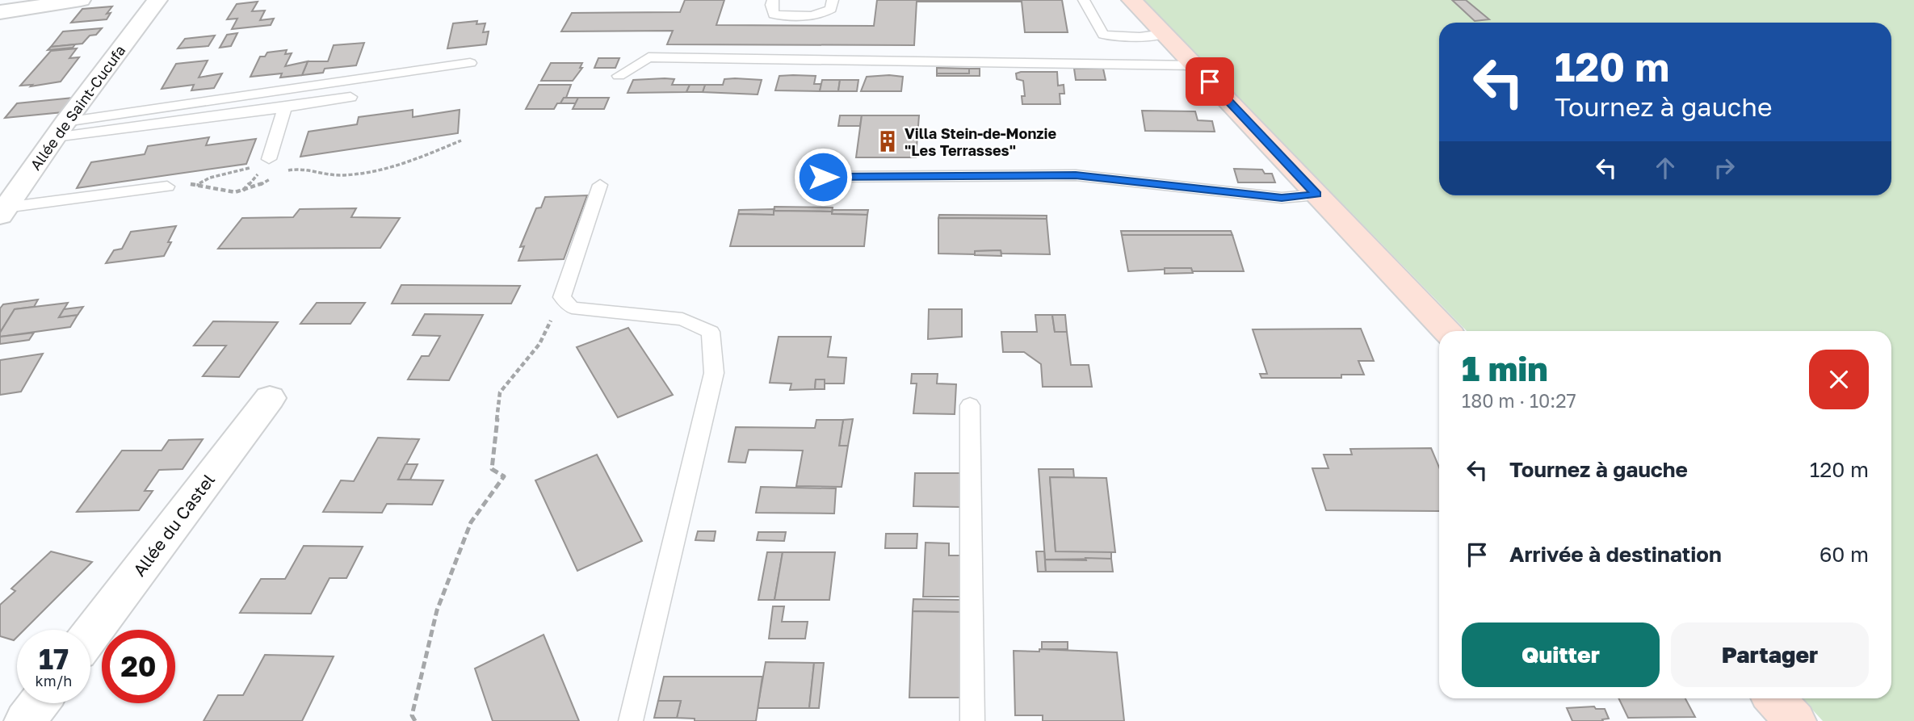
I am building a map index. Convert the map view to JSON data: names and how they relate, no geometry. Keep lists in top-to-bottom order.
{
  "streets": {
    "street": ["Allée de Saint-Cucufa", "Allée du Castel"]
  },
  "places": {
    "building": ["Villa Stein-de-Monzie \"Les Terrasses\""]
  },
  "page": {
    "turn": ["120 m", "Tournez à gauche"],
    "heading": ["1 min", "180 m · 10:27"],
    "list": [
      {
        "name": "Tournez à gauche",
        "value": "120 m"
      },
      {
        "name": "Arrivée à destination",
        "value": "60 m"
      }
    ],
    "buttons": ["Quitter", "Partager"],
    "speed": "17 km/h",
    "limit": "20"
  }
}
